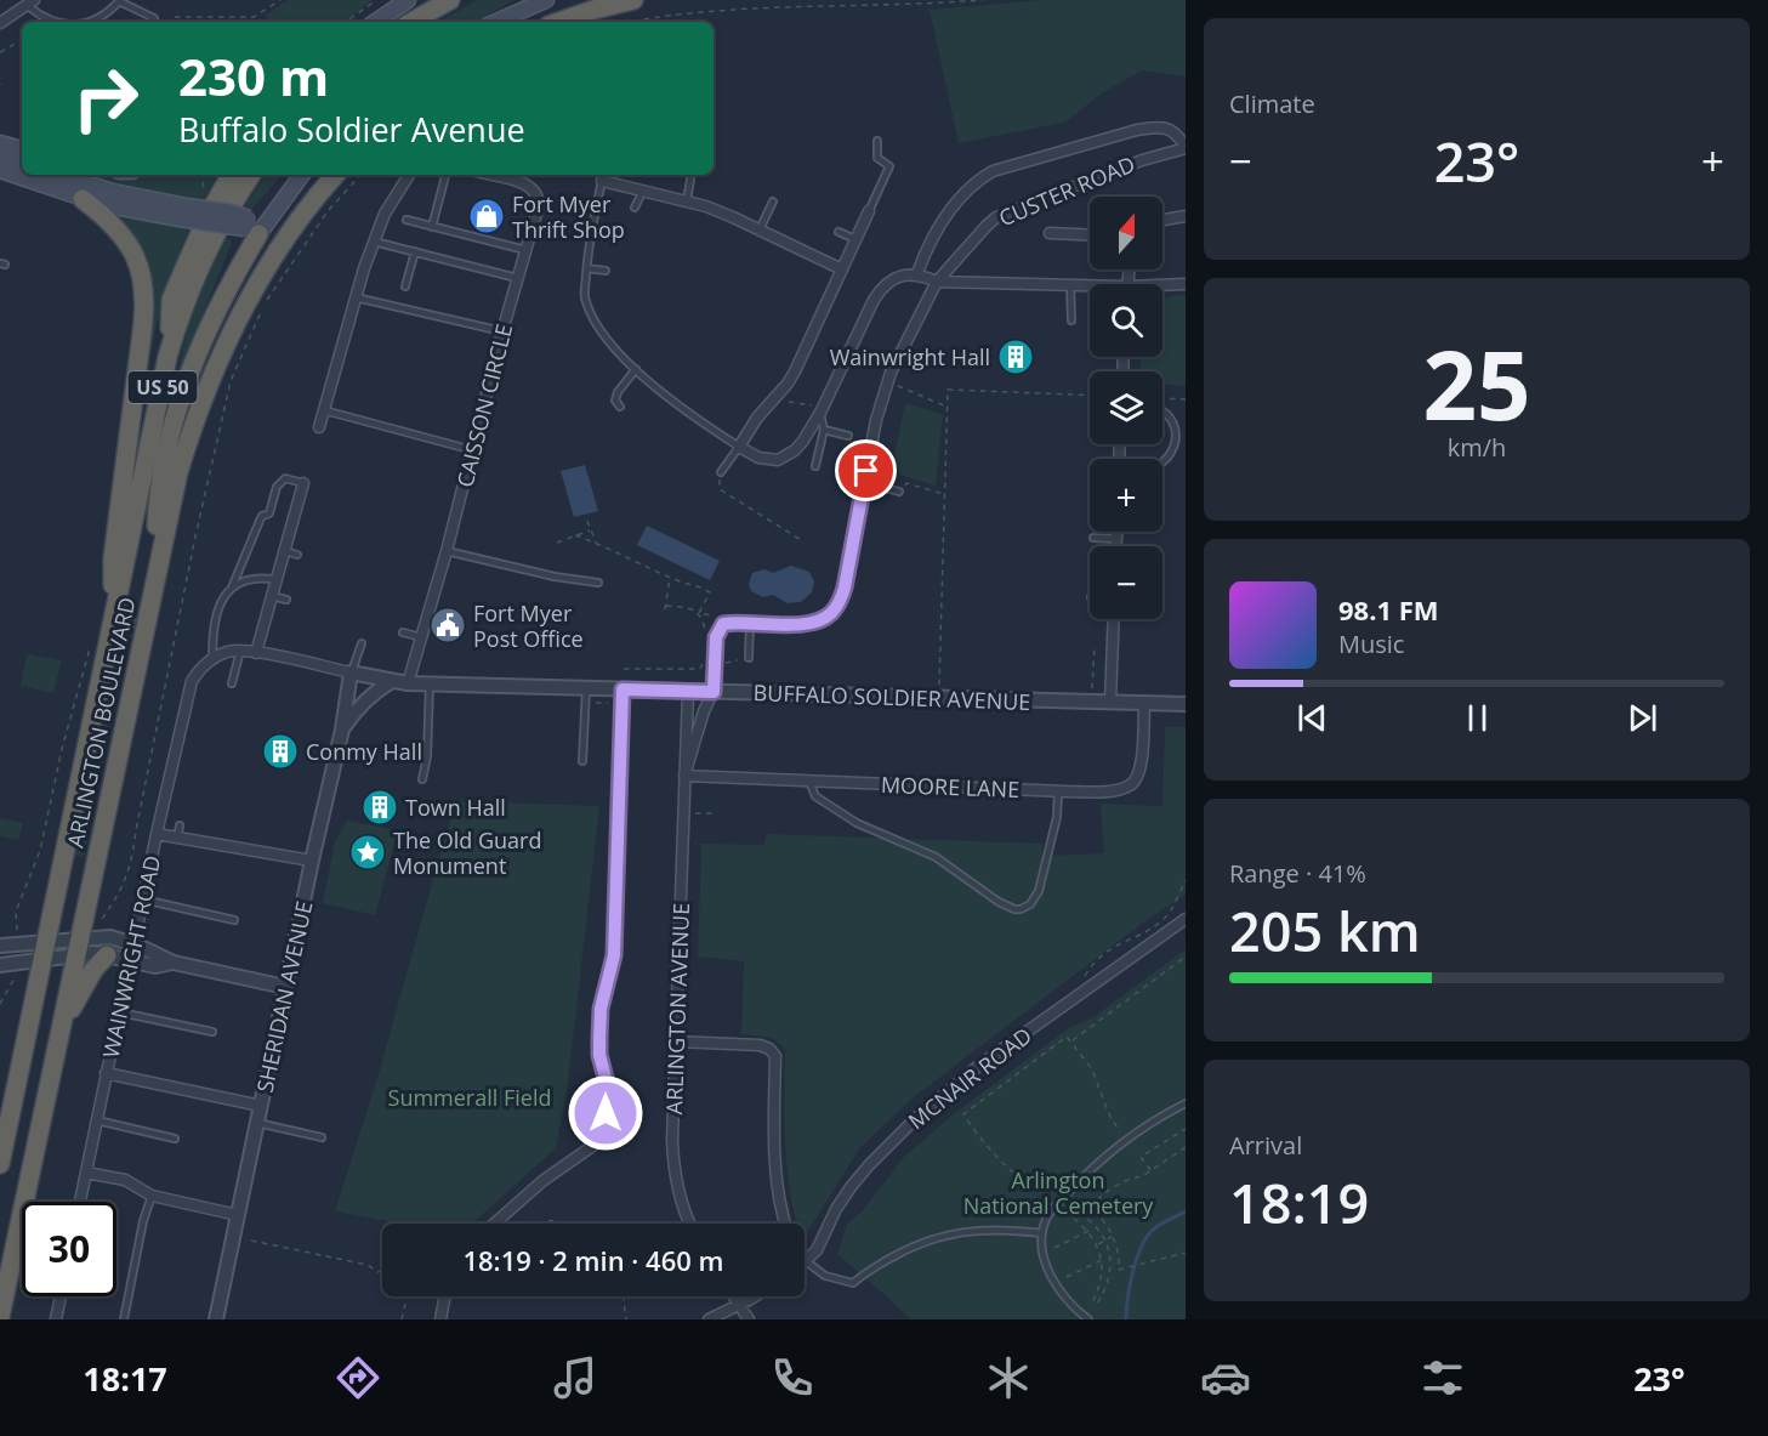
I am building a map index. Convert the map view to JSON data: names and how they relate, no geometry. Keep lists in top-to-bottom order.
{
  "streets": {
    "highway": ["US 50", "ARLINGTON BOULEVARD"],
    "street": [
      "CUSTER ROAD",
      "CAISSON CIRCLE",
      "BUFFALO SOLDIER AVENUE",
      "MOORE LANE",
      "WAINWRIGHT ROAD",
      "SHERIDAN AVENUE",
      "ARLINGTON AVENUE",
      "MCNAIR ROAD"
    ]
  },
  "crossings": [
    ["CUSTER ROAD", "BUFFALO SOLDIER AVENUE"],
    ["CUSTER ROAD", "ARLINGTON AVENUE"],
    ["CAISSON CIRCLE", "BUFFALO SOLDIER AVENUE"],
    ["BUFFALO SOLDIER AVENUE", "MOORE LANE"],
    ["BUFFALO SOLDIER AVENUE", "WAINWRIGHT ROAD"],
    ["BUFFALO SOLDIER AVENUE", "SHERIDAN AVENUE"],
    ["BUFFALO SOLDIER AVENUE", "ARLINGTON AVENUE"],
    ["MOORE LANE", "ARLINGTON AVENUE"]
  ],
  "parks": ["Summerall Field", "Arlington National Cemetery"],
  "places": {
    "shop": ["Fort Myer Thrift Shop"],
    "building": ["Wainwright Hall", "Conmy Hall", "Town Hall"],
    "public building": ["Fort Myer Post Office"],
    "place": ["The Old Guard Monument"]
  },
  "north": "top",
  "page": {
    "tile": [
      "Climate",
      ["25", "km/h"],
      ["Range · 41%", "205 km"],
      ["Arrival", "18:19"]
    ],
    "turn": ["230 m", "Buffalo Soldier Avenue"],
    "heat": ["−", "23°", "+"],
    "map_buttons": ["+", "−"],
    "song": ["98.1 FM", "Music"],
    "limit": "30",
    "trip": "18:19 · 2 min · 460 m",
    "tabs": ["18:17", "23°"]
  }
}
